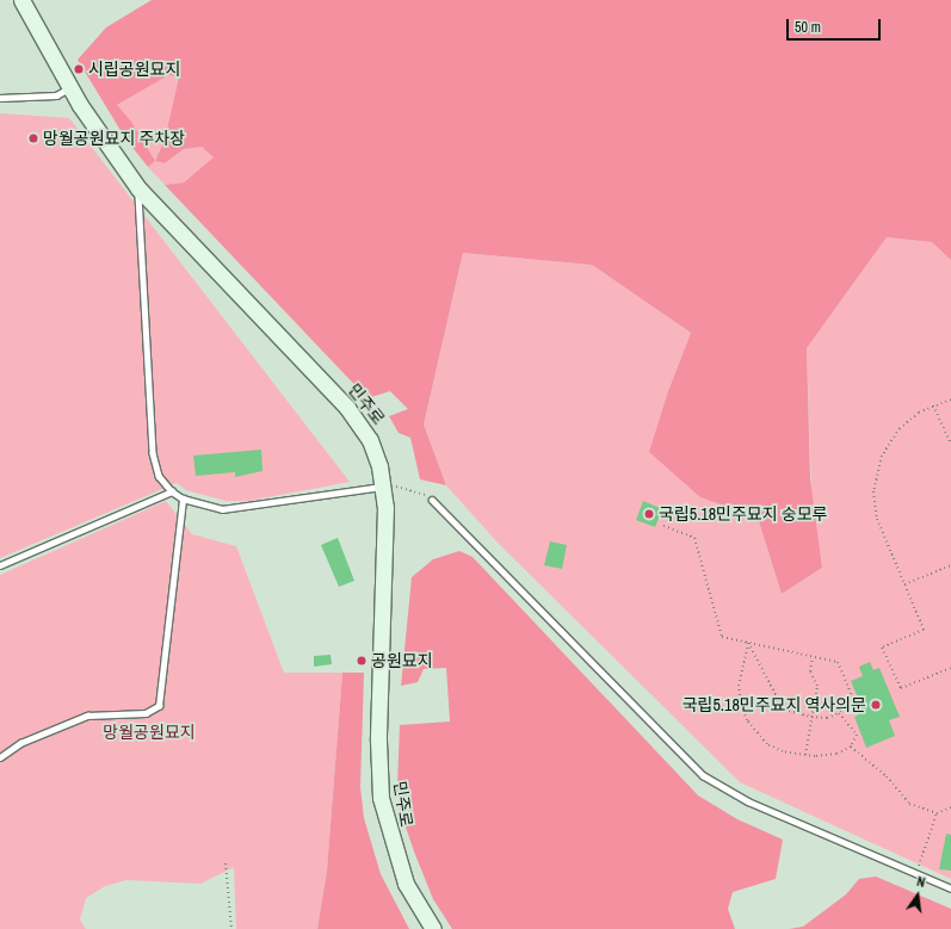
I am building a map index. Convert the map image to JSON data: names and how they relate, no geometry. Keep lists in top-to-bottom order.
{
  "streets": {
    "main road": ["민주로"]
  },
  "parks": ["망월공원묘지"],
  "places": [
    "시립공원묘지",
    "망월공원묘지 주차장",
    "국립5.18민주묘지 숭모루",
    "공원묘지",
    "국립5.18민주묘지 역사의문"
  ],
  "scale_bar": "50 m",
  "north": "top"
}
